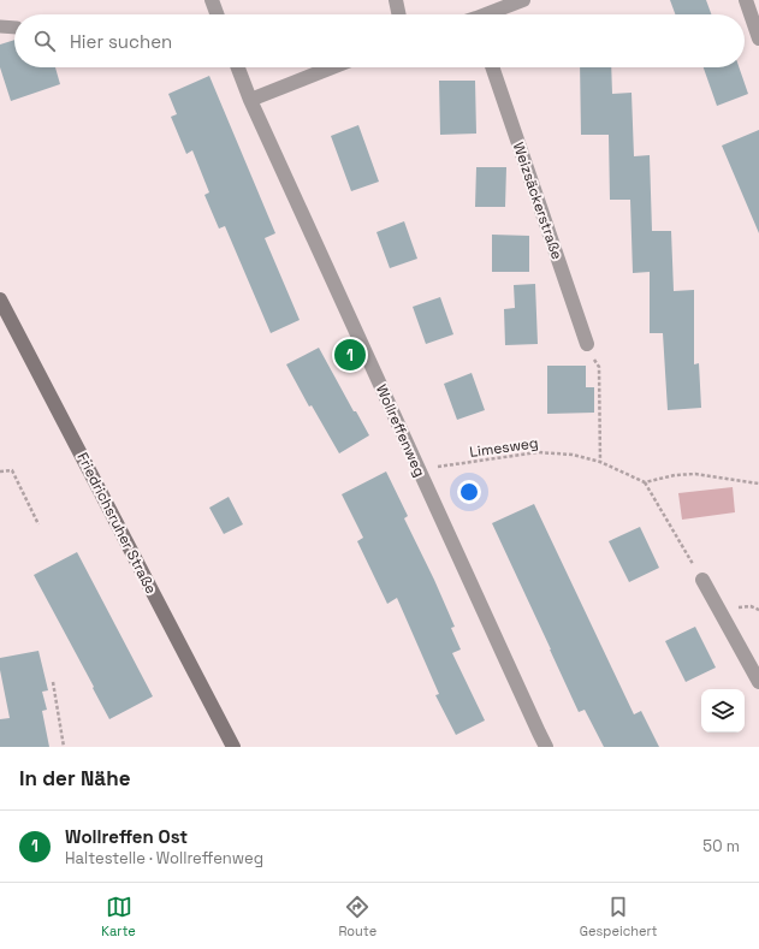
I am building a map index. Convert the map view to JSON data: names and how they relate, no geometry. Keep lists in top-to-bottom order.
{
  "streets": {
    "main road": ["Friedrichsruher Straße"],
    "street": ["Weizsäckerstraße", "Wollreffenweg"],
    "path": ["Limesweg"]
  },
  "crossings": [
    ["Wollreffenweg", "Limesweg"]
  ],
  "page": {
    "search": "Hier suchen",
    "pins": "1",
    "heading": "In der Nähe",
    "list": [
      {
        "mark": "1",
        "name": "Wollreffen Ost",
        "note": "Haltestelle · Wollreffenweg",
        "value": "50 m"
      }
    ],
    "nav": ["Karte", "Route", "Gespeichert"]
  }
}
